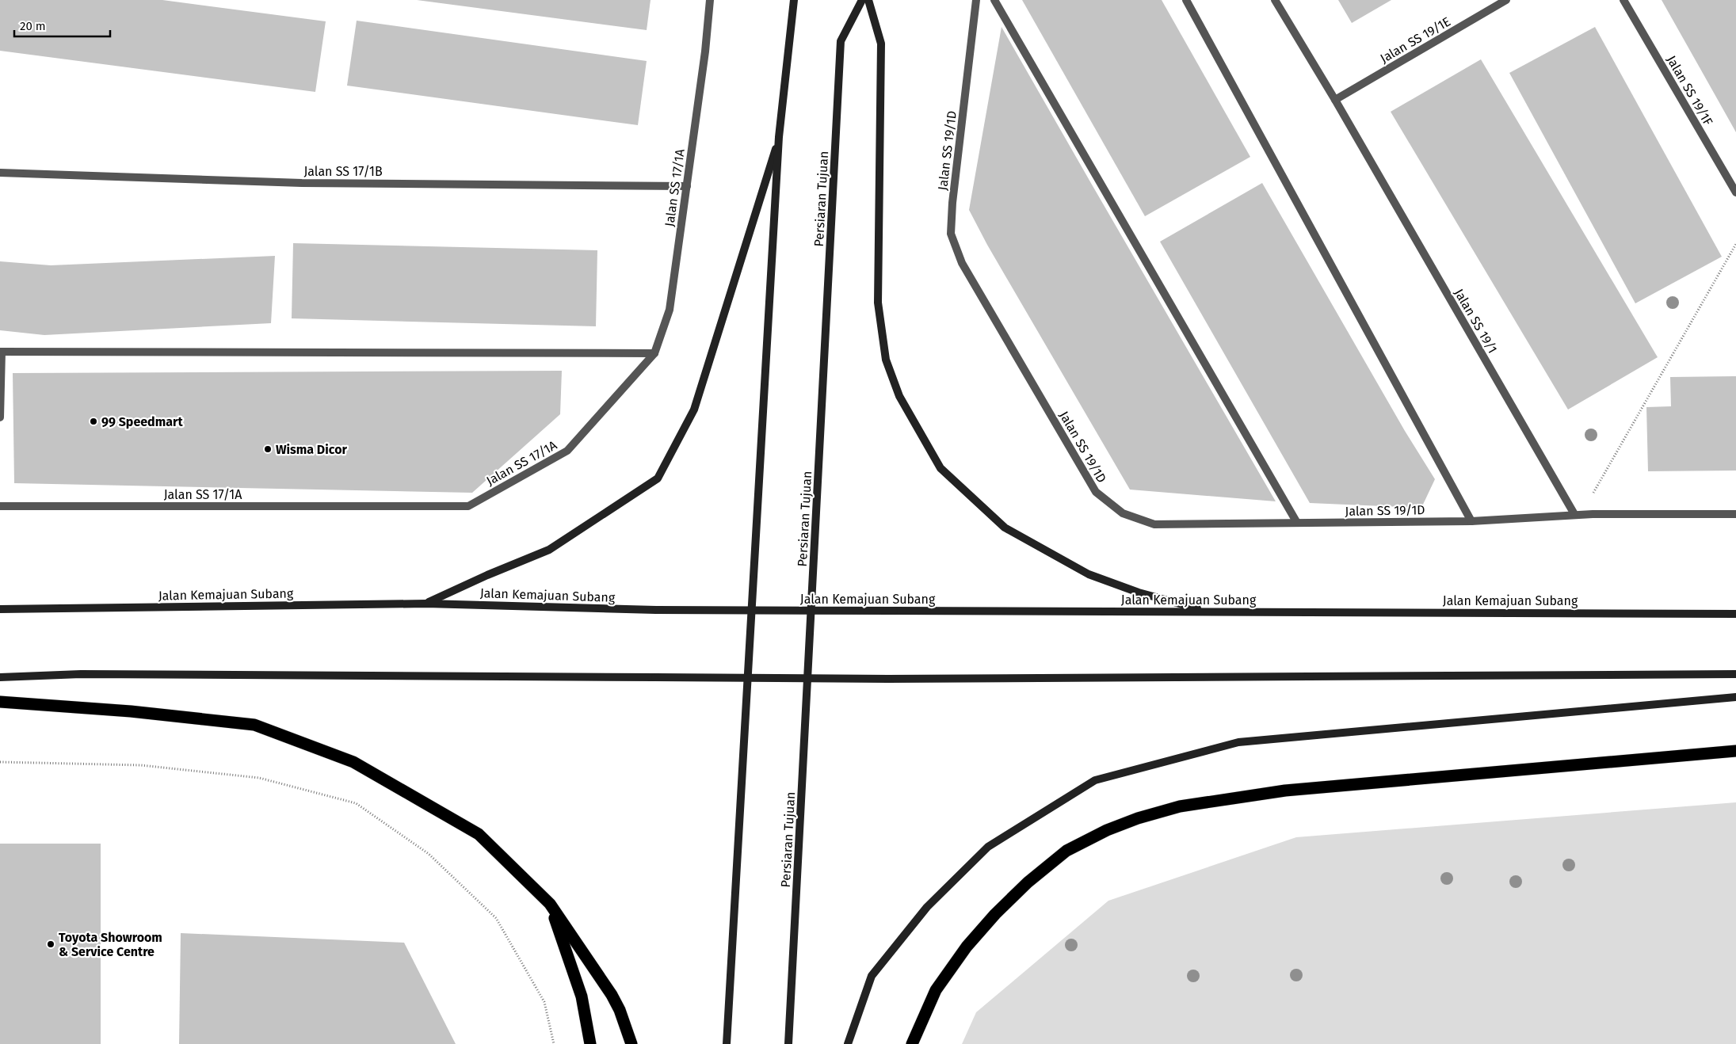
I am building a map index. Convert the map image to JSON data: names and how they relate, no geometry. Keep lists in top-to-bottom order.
{
  "streets": {
    "main road": ["Persiaran Tujuan", "Jalan Kemajuan Subang"],
    "street": [
      "Jalan SS 19/1E",
      "Jalan SS 19/1F",
      "Jalan SS 19/1D",
      "Jalan SS 17/1B",
      "Jalan SS 17/1A",
      "Jalan SS 19/1"
    ]
  },
  "crossings": [
    ["Jalan SS 19/1E", "Jalan SS 19/1"],
    ["Jalan SS 19/1D", "Jalan SS 19/1"],
    ["Jalan SS 17/1B", "Jalan SS 17/1A"]
  ],
  "places": ["99 Speedmart", "Wisma Dicor", "Toyota Showroom & Service Centre"],
  "scale_bar": "20 m"
}
